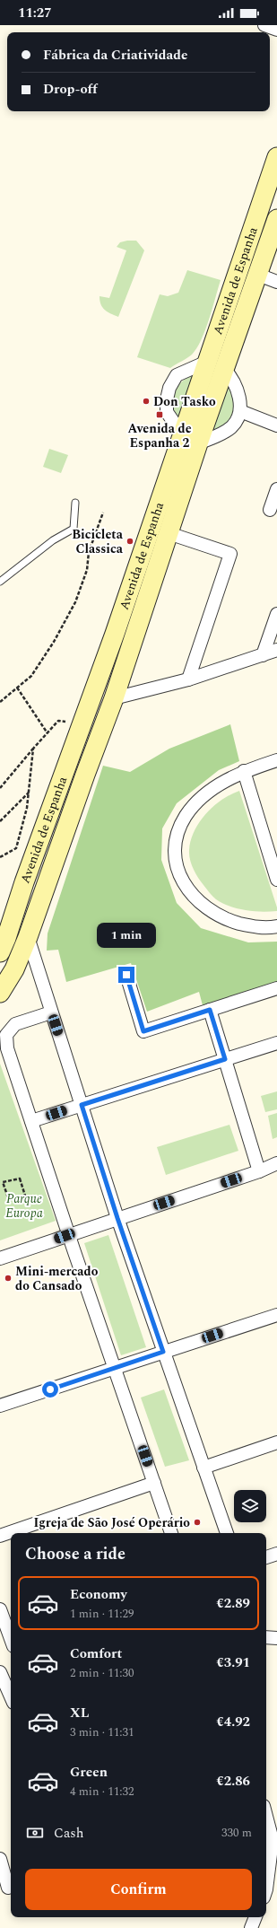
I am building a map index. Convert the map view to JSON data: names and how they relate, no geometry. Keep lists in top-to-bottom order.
{
  "streets": {
    "main road": ["Avenida de Espanha"]
  },
  "parks": ["Parque Europa"],
  "places": {
    "other": [
      "Don Tasko",
      "Bicicleta Classica",
      "Mini-mercado do Cansado",
      "Igreja de São José Operário"
    ],
    "transit": ["Avenida de Espanha 2"]
  },
  "page": {
    "status": "11:27",
    "banner": ["Fábrica da Criatividade", "Drop-off"],
    "bubble": "1 min",
    "heading": "Choose a ride",
    "list": [
      {
        "name": "Economy",
        "note": "1 min · 11:29",
        "value": "€2.89"
      },
      {
        "name": "Comfort",
        "note": "2 min · 11:30",
        "value": "€3.91"
      },
      {
        "name": "XL",
        "note": "3 min · 11:31",
        "value": "€4.92"
      },
      {
        "name": "Green",
        "note": "4 min · 11:32",
        "value": "€2.86"
      }
    ],
    "pay": ["Cash", "330 m"],
    "buttons": "Confirm"
  }
}
